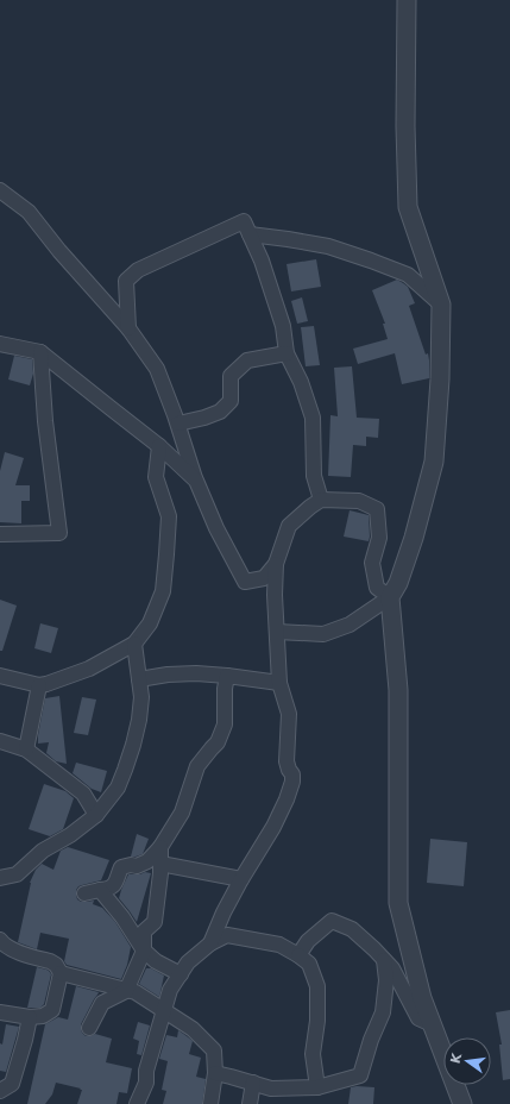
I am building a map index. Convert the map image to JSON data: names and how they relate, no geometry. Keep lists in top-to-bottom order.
{
  "north": "left"
}
